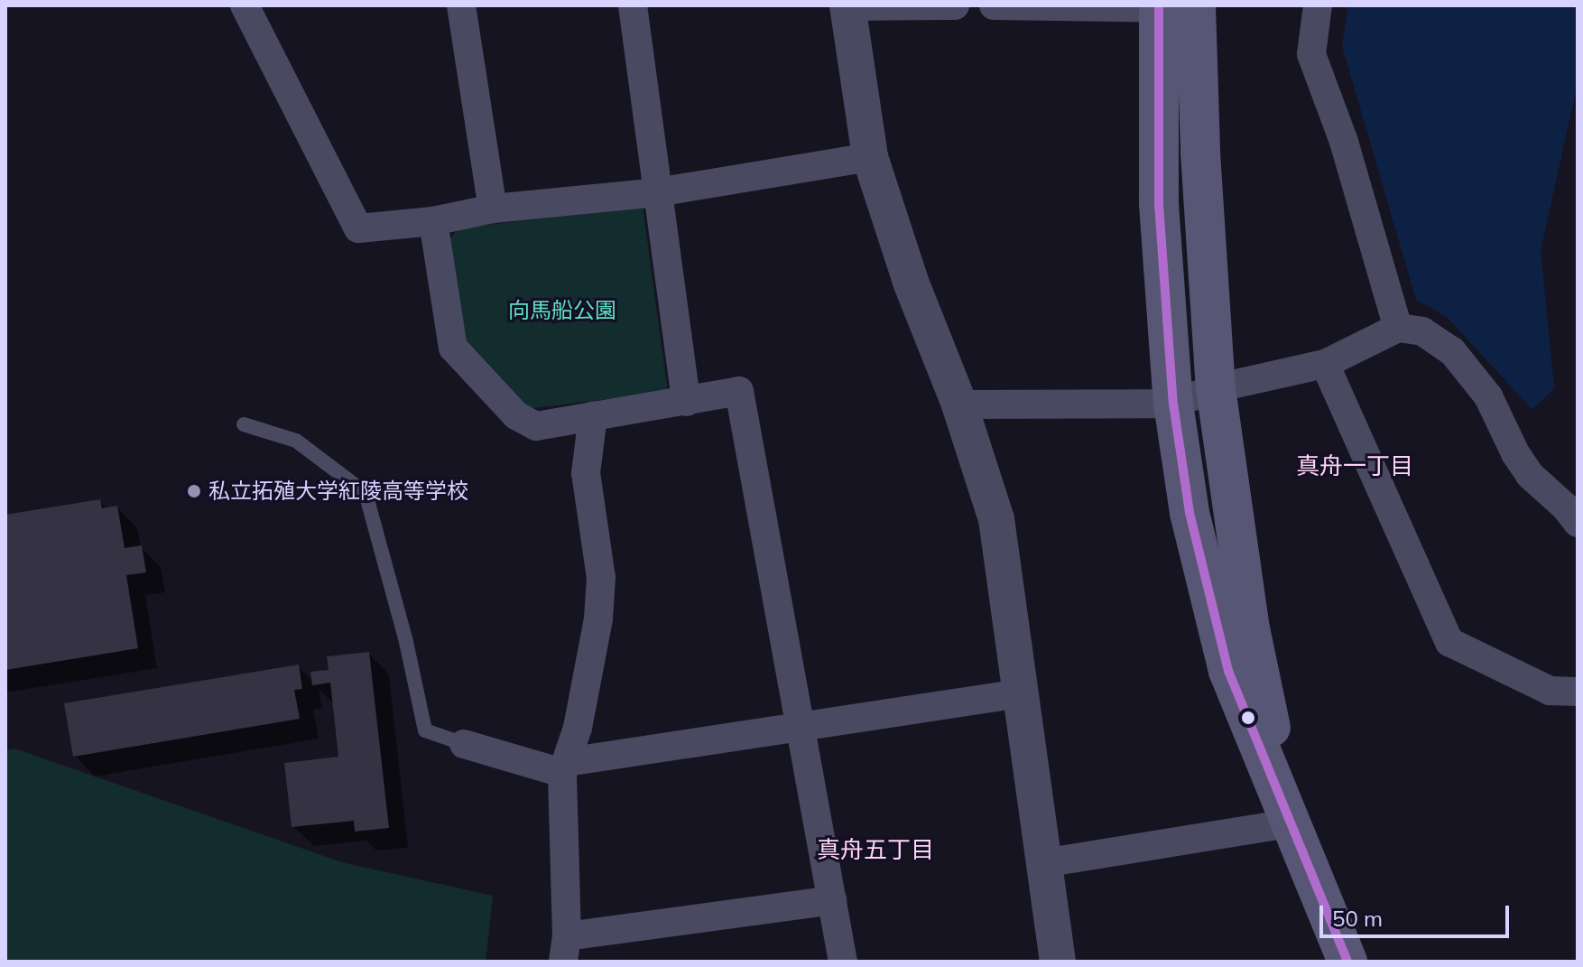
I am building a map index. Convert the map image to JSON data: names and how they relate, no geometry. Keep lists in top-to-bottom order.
{
  "districts": ["真舟一丁目", "真舟五丁目"],
  "parks": ["向馬船公園"],
  "places": ["私立拓殖大学紅陵高等学校"],
  "lines": ["transit line 50"],
  "scale_bar": "50 m"
}
